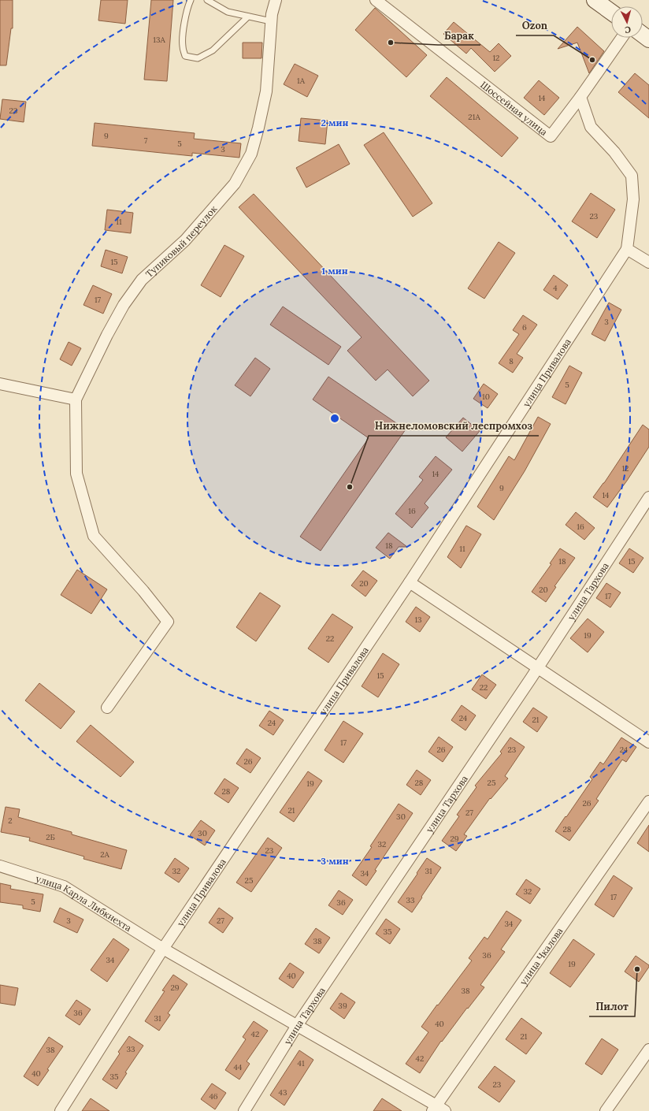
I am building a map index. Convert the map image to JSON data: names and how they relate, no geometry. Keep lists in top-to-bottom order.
{
  "streets": {
    "street": [
      "Шоссейная улица",
      "Тупиковый переулок",
      "улица Привалова",
      "улица Тархова",
      "улица Карла Либкнехта",
      "улица Чкалова"
    ]
  },
  "crossings": [
    ["улица Привалова", "улица Карла Либкнехта"],
    ["улица Тархова", "улица Карла Либкнехта"],
    ["улица Карла Либкнехта", "улица Чкалова"]
  ],
  "places": [
    "Барак",
    "Ozon",
    "Нижнеломовский леспромхоз",
    "Пилот"
  ],
  "house_numbers": [
    "13А",
    "12",
    "1А",
    "14",
    "23",
    "21А",
    "9",
    "7",
    "5",
    "3",
    "23",
    "11",
    "15",
    "4",
    "17",
    "3",
    "6",
    "8",
    "5",
    "10",
    "12",
    "14",
    "9",
    "14",
    "16",
    "16",
    "18",
    "11",
    "18",
    "15",
    "20",
    "20",
    "17",
    "13",
    "19",
    "22",
    "15",
    "22",
    "24",
    "21",
    "24",
    "17",
    "26",
    "23",
    "24",
    "26",
    "28",
    "25",
    "19",
    "28",
    "26",
    "21",
    "27",
    "30",
    "2",
    "28",
    "30",
    "2Б",
    "29",
    "32",
    "23",
    "2А",
    "32",
    "31",
    "34",
    "25",
    "32",
    "17",
    "33",
    "5",
    "36",
    "3",
    "27",
    "34",
    "35",
    "38",
    "36",
    "34",
    "19",
    "40",
    "29",
    "38",
    "39",
    "36",
    "31",
    "40",
    "42",
    "21",
    "33",
    "38",
    "42",
    "41",
    "44",
    "40",
    "35",
    "23",
    "43",
    "46"
  ],
  "north": "bottom",
  "rings": ["2 мин", "1 мин", "3 мин"]
}
